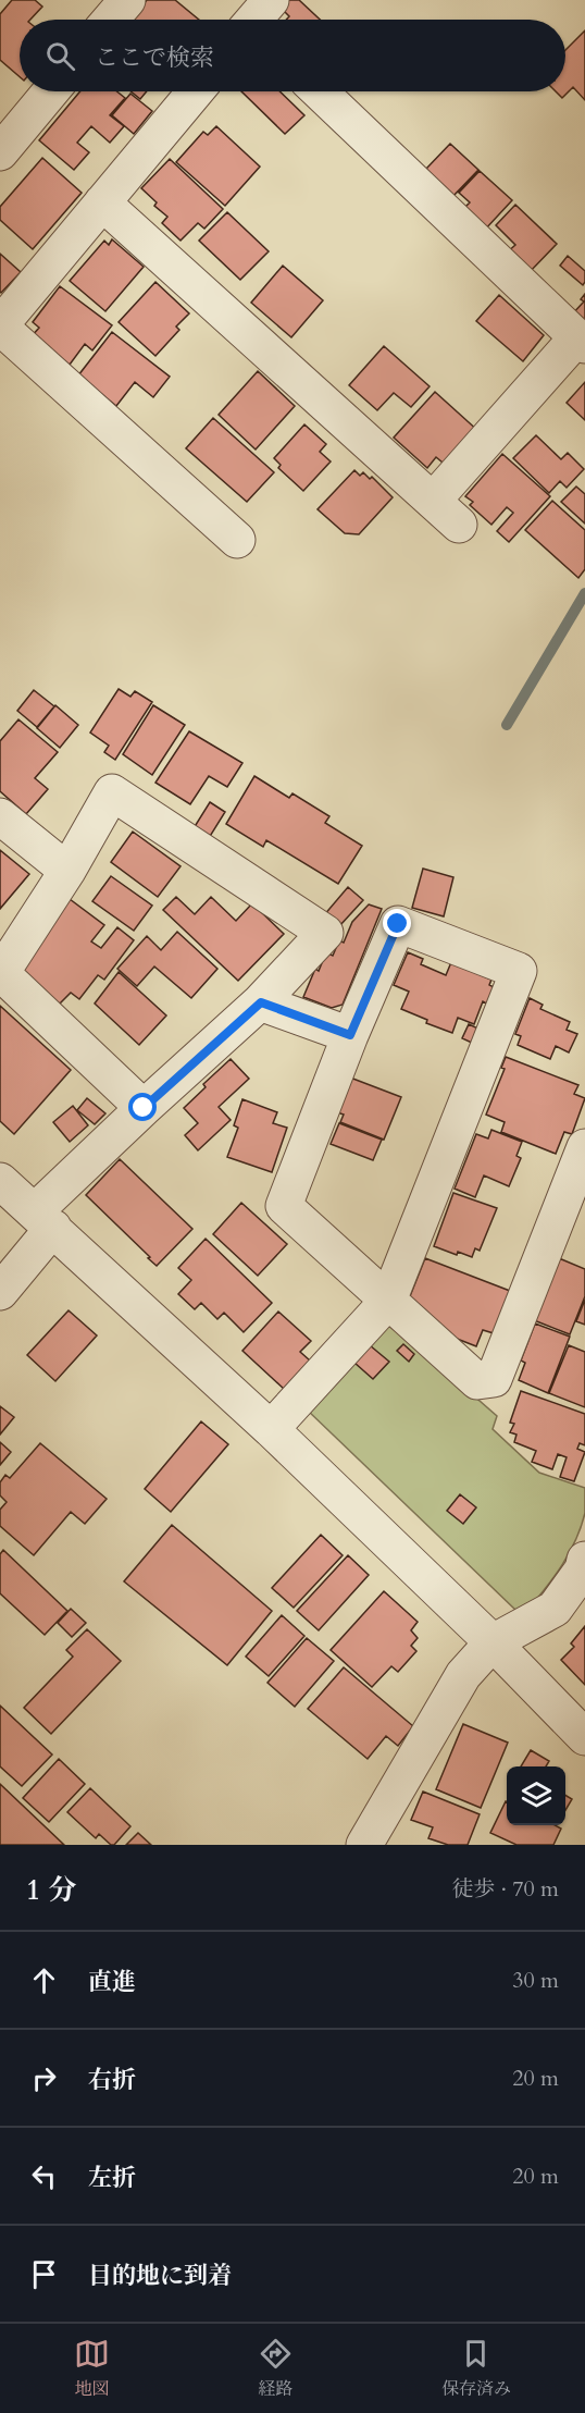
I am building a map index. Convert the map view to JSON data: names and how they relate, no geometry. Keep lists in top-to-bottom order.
{
  "page": {
    "search": "ここで検索",
    "heading": ["1 分", "徒歩 · 70 m"],
    "list": [
      ["直進", "30 m"],
      ["右折", "20 m"],
      ["左折", "20 m"],
      "目的地に到着"
    ],
    "nav": ["地図", "経路", "保存済み"]
  }
}
